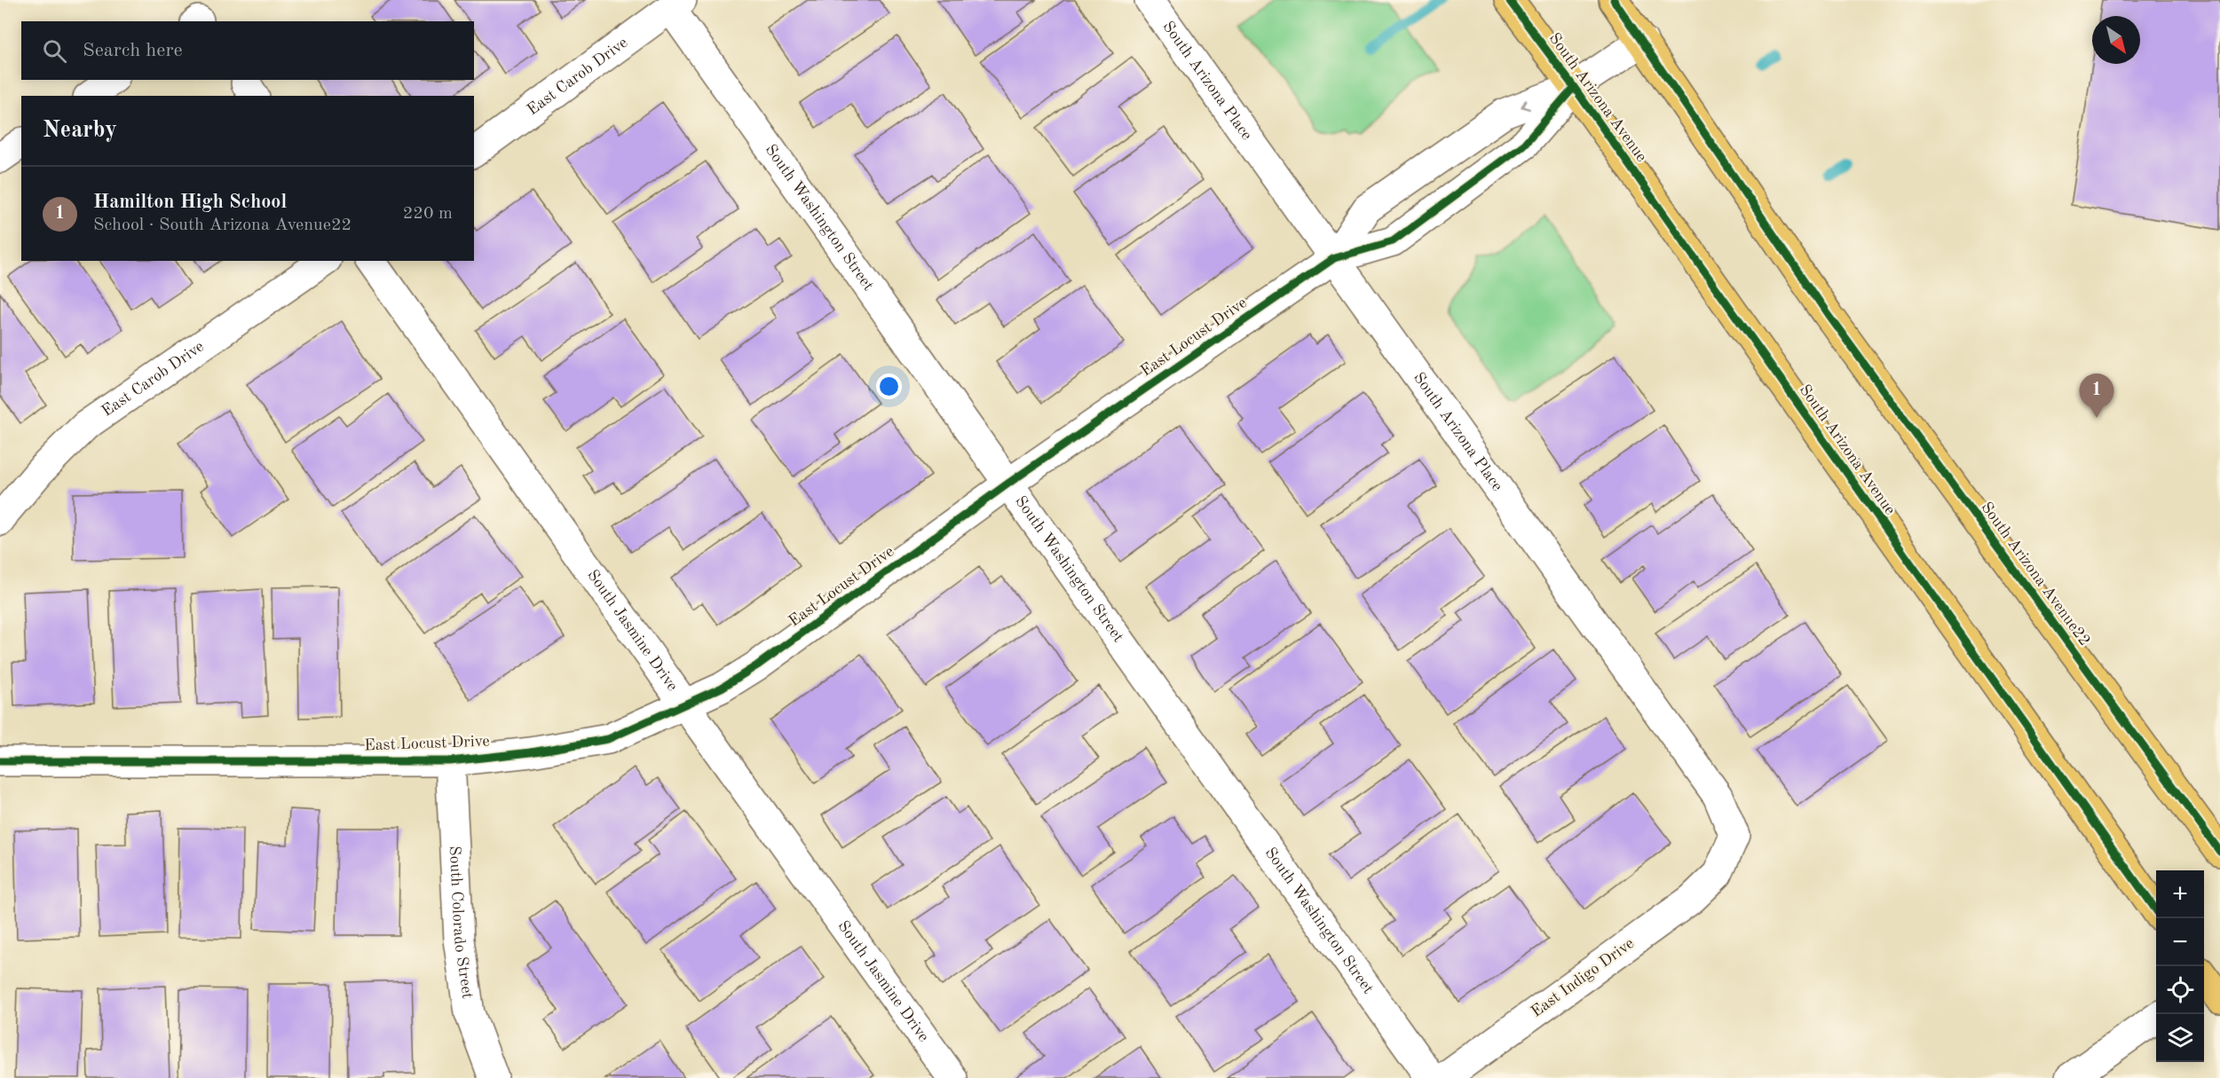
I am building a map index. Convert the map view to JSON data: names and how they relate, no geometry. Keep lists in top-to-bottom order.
{
  "streets": {
    "main road": ["South Arizona Avenue", "South Arizona Avenue22"],
    "street": [
      "East Carob Drive",
      "South Arizona Place",
      "South Washington Street",
      "East Locust Drive",
      "South Jasmine Drive",
      "South Colorado Street",
      "East Indigo Drive"
    ]
  },
  "crossings": [
    ["East Carob Drive", "South Washington Street"],
    ["South Arizona Place", "East Locust Drive"],
    ["South Arizona Place", "East Indigo Drive"],
    ["South Arizona Avenue", "East Locust Drive"],
    ["South Washington Street", "East Locust Drive"],
    ["East Locust Drive", "South Arizona Avenue22"],
    ["East Locust Drive", "South Jasmine Drive"],
    ["East Locust Drive", "South Colorado Street"]
  ],
  "north": "bottom right",
  "page": {
    "search": "Search here",
    "heading": "Nearby",
    "list": [
      {
        "mark": "1",
        "name": "Hamilton High School",
        "note": "School · South Arizona Avenue22",
        "value": "220 m"
      }
    ],
    "pins": "1",
    "map_buttons": ["+", "−"]
  }
}
